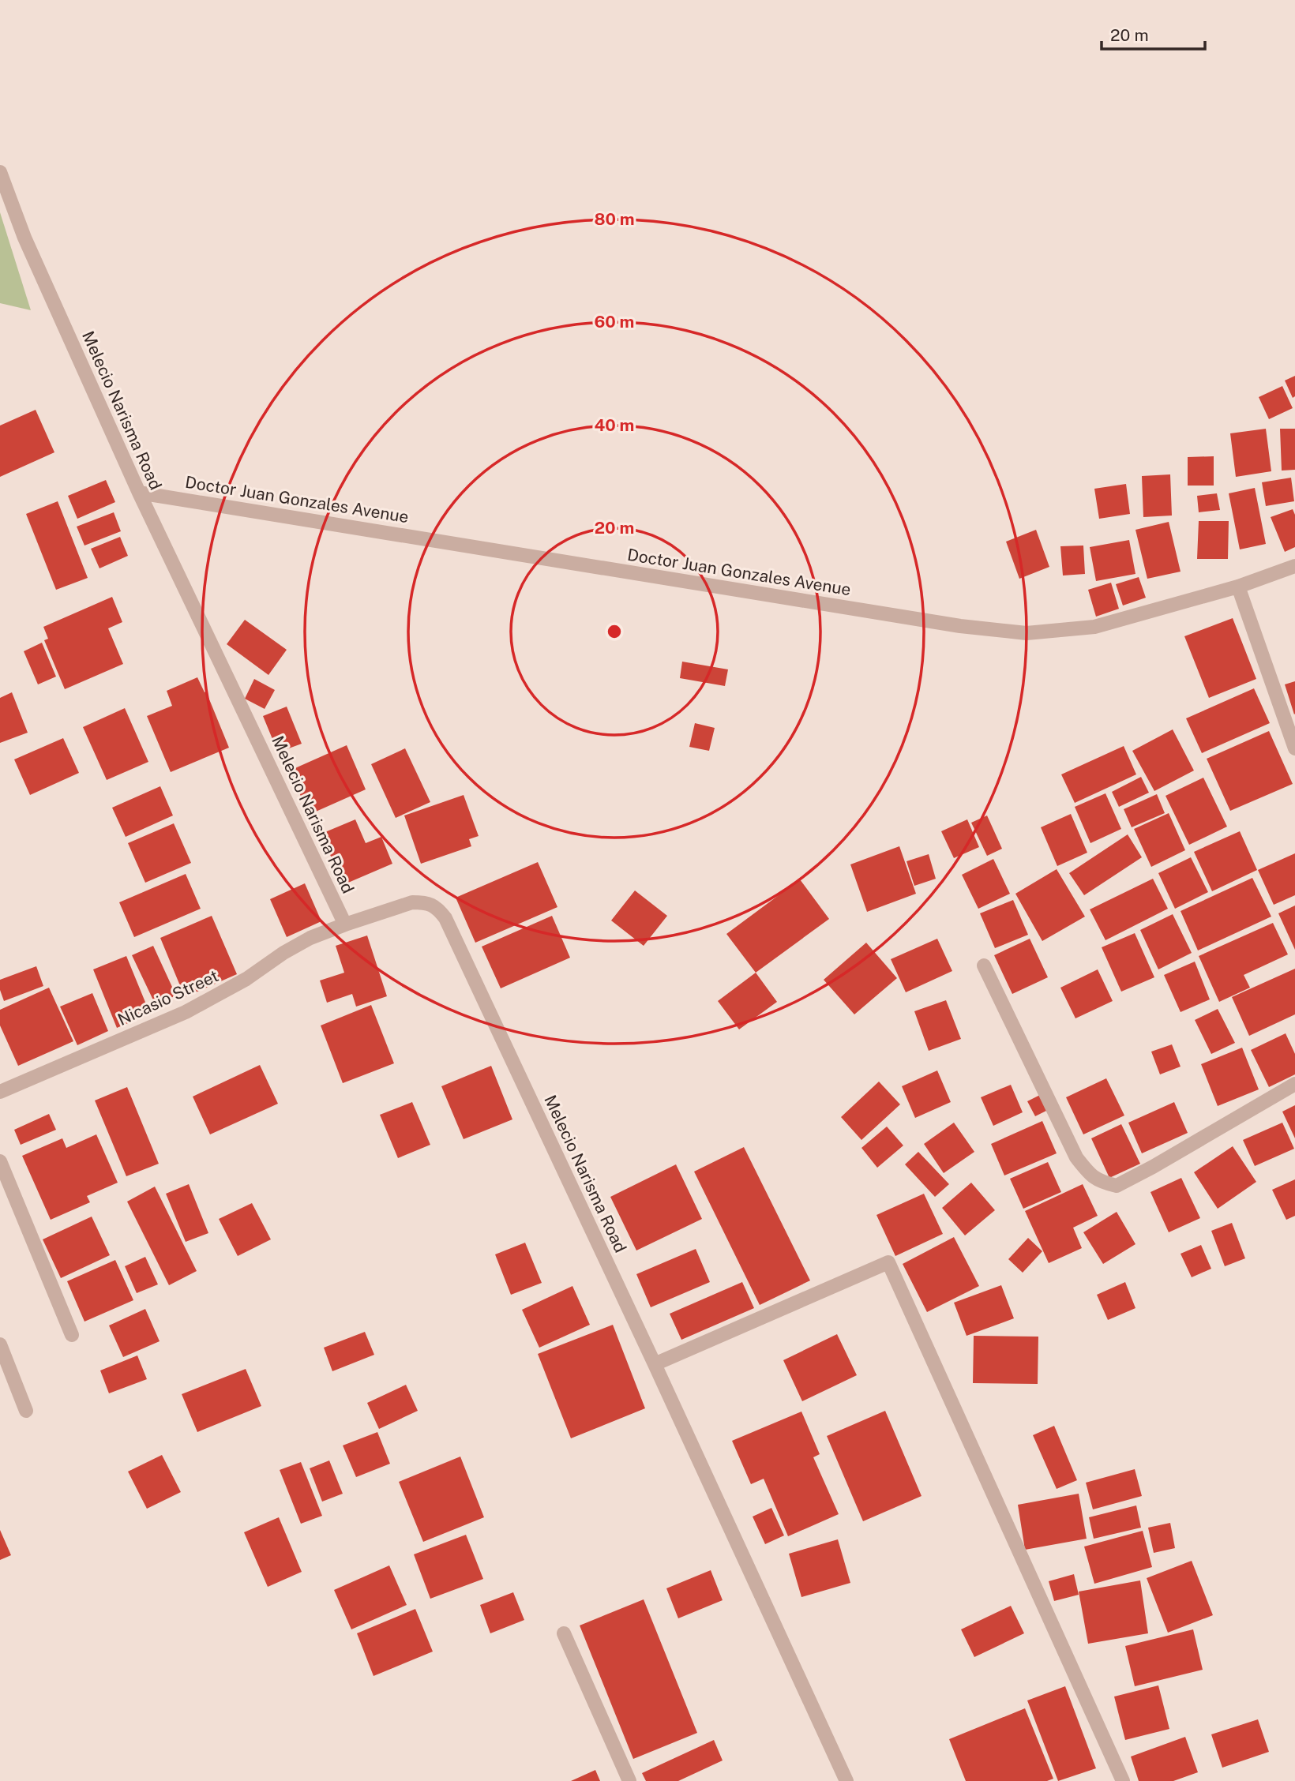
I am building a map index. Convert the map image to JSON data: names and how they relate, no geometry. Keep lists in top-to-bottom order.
{
  "streets": {
    "street": ["Melecio Narisma Road", "Doctor Juan Gonzales Avenue", "Nicasio Street"]
  },
  "crossings": [
    ["Melecio Narisma Road", "Doctor Juan Gonzales Avenue"],
    ["Melecio Narisma Road", "Nicasio Street"]
  ],
  "scale_bar": "20 m",
  "rings": [
    "80 m",
    "60 m",
    "40 m",
    "20 m"
  ]
}
